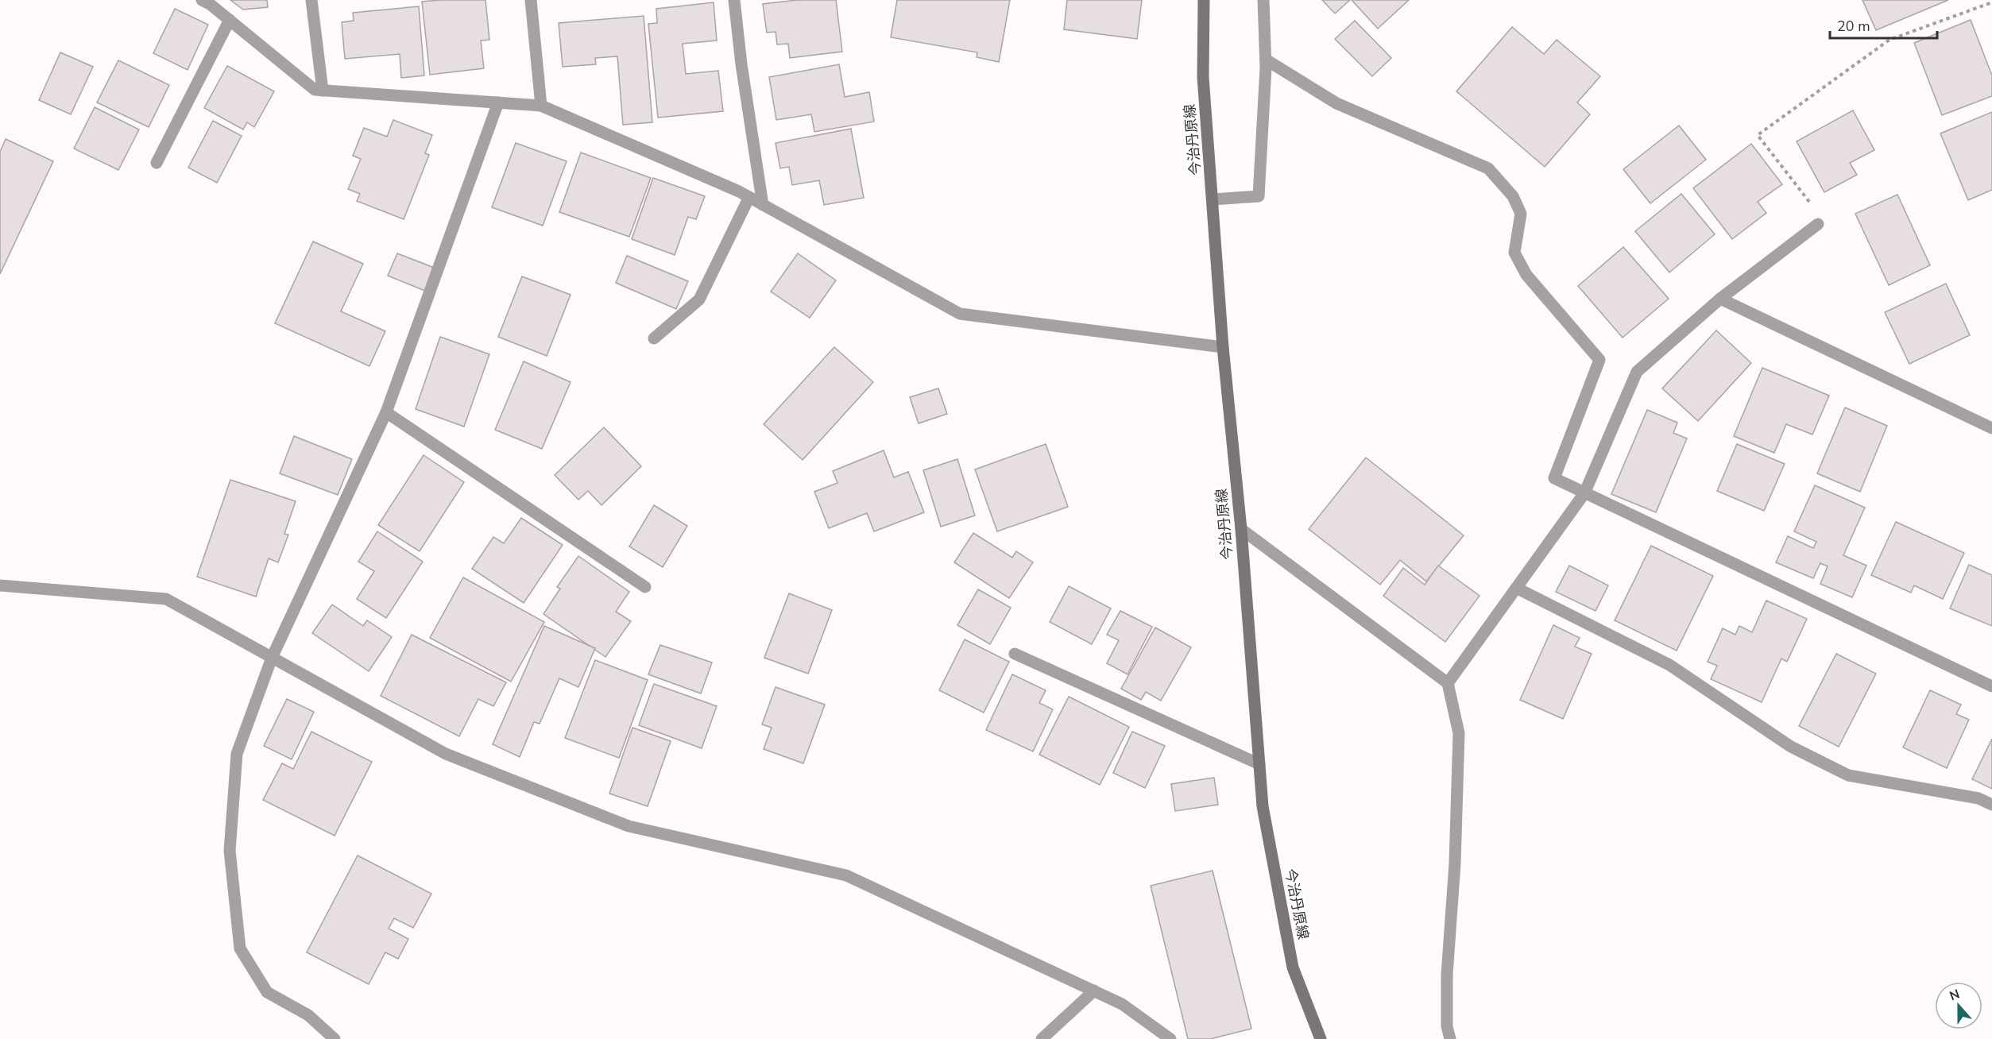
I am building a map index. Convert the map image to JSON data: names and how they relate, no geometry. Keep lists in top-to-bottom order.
{
  "streets": {
    "main road": ["今治丹原線"]
  },
  "scale_bar": "20 m",
  "north": "top"
}
